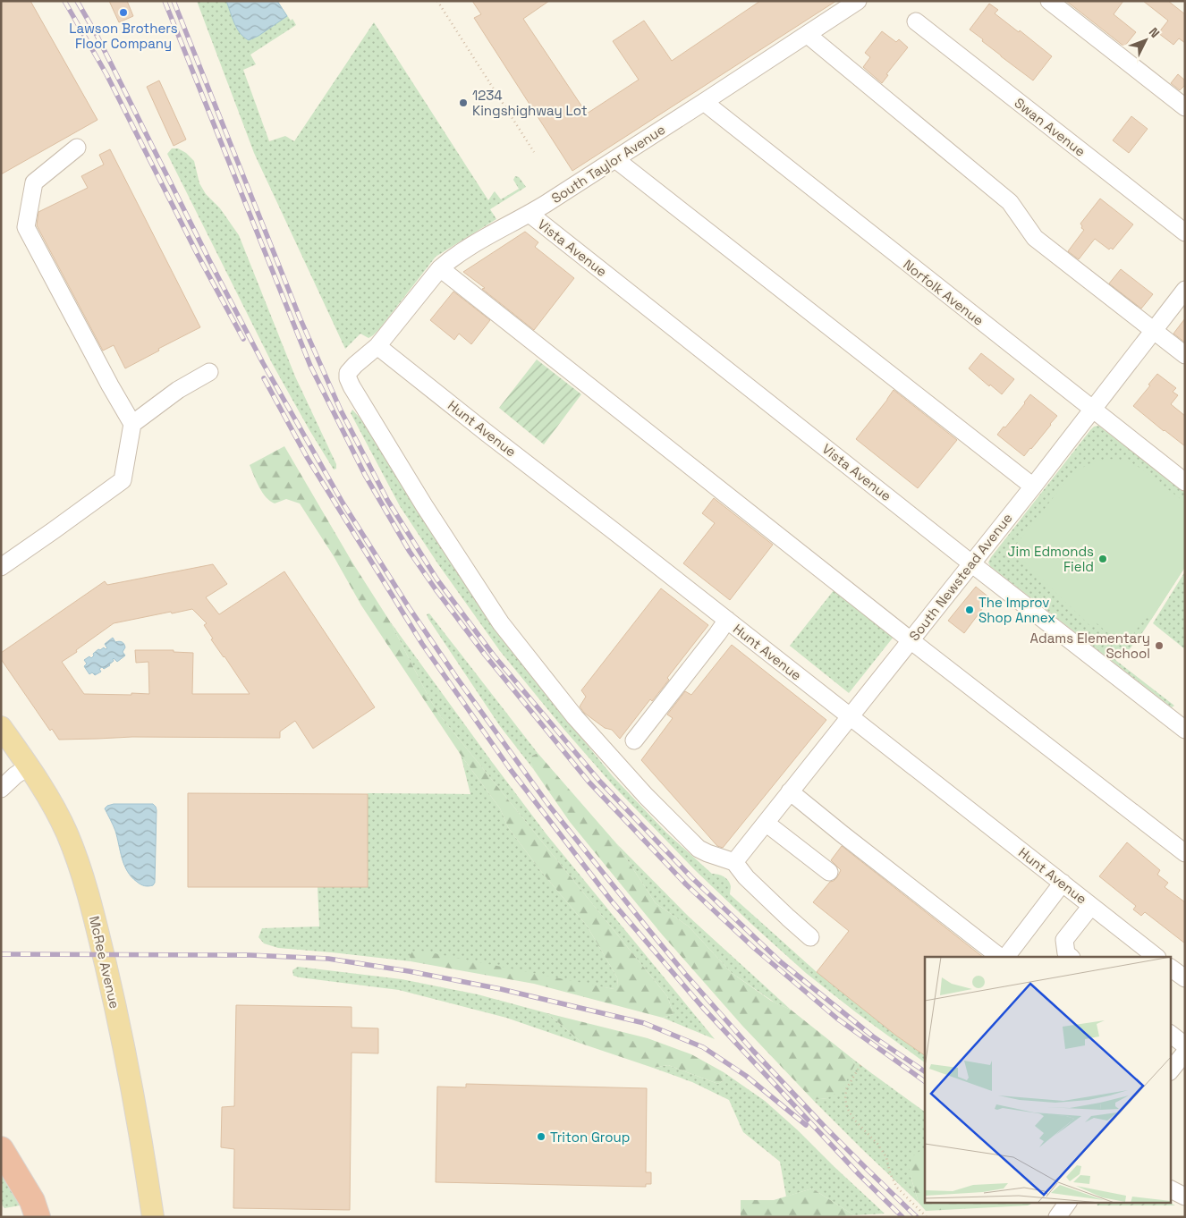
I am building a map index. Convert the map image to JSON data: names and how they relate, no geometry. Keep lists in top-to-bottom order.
{
  "streets": {
    "main road": ["McRee Avenue"],
    "street": [
      "Swan Avenue",
      "South Taylor Avenue",
      "Vista Avenue",
      "Norfolk Avenue",
      "Hunt Avenue",
      "South Newstead Avenue"
    ]
  },
  "crossings": [
    ["South Taylor Avenue", "Vista Avenue"],
    ["South Taylor Avenue", "Norfolk Avenue"],
    ["South Taylor Avenue", "Hunt Avenue"],
    ["South Taylor Avenue", "South Newstead Avenue"],
    ["Vista Avenue", "South Newstead Avenue"],
    ["Norfolk Avenue", "South Newstead Avenue"],
    ["Hunt Avenue", "South Newstead Avenue"]
  ],
  "places": [
    "Lawson Brothers Floor Company",
    "1234 Kingshighway Lot",
    "Jim Edmonds Field",
    "The Improv Shop Annex",
    "Adams Elementary School",
    "Triton Group"
  ],
  "north": "top right"
}
